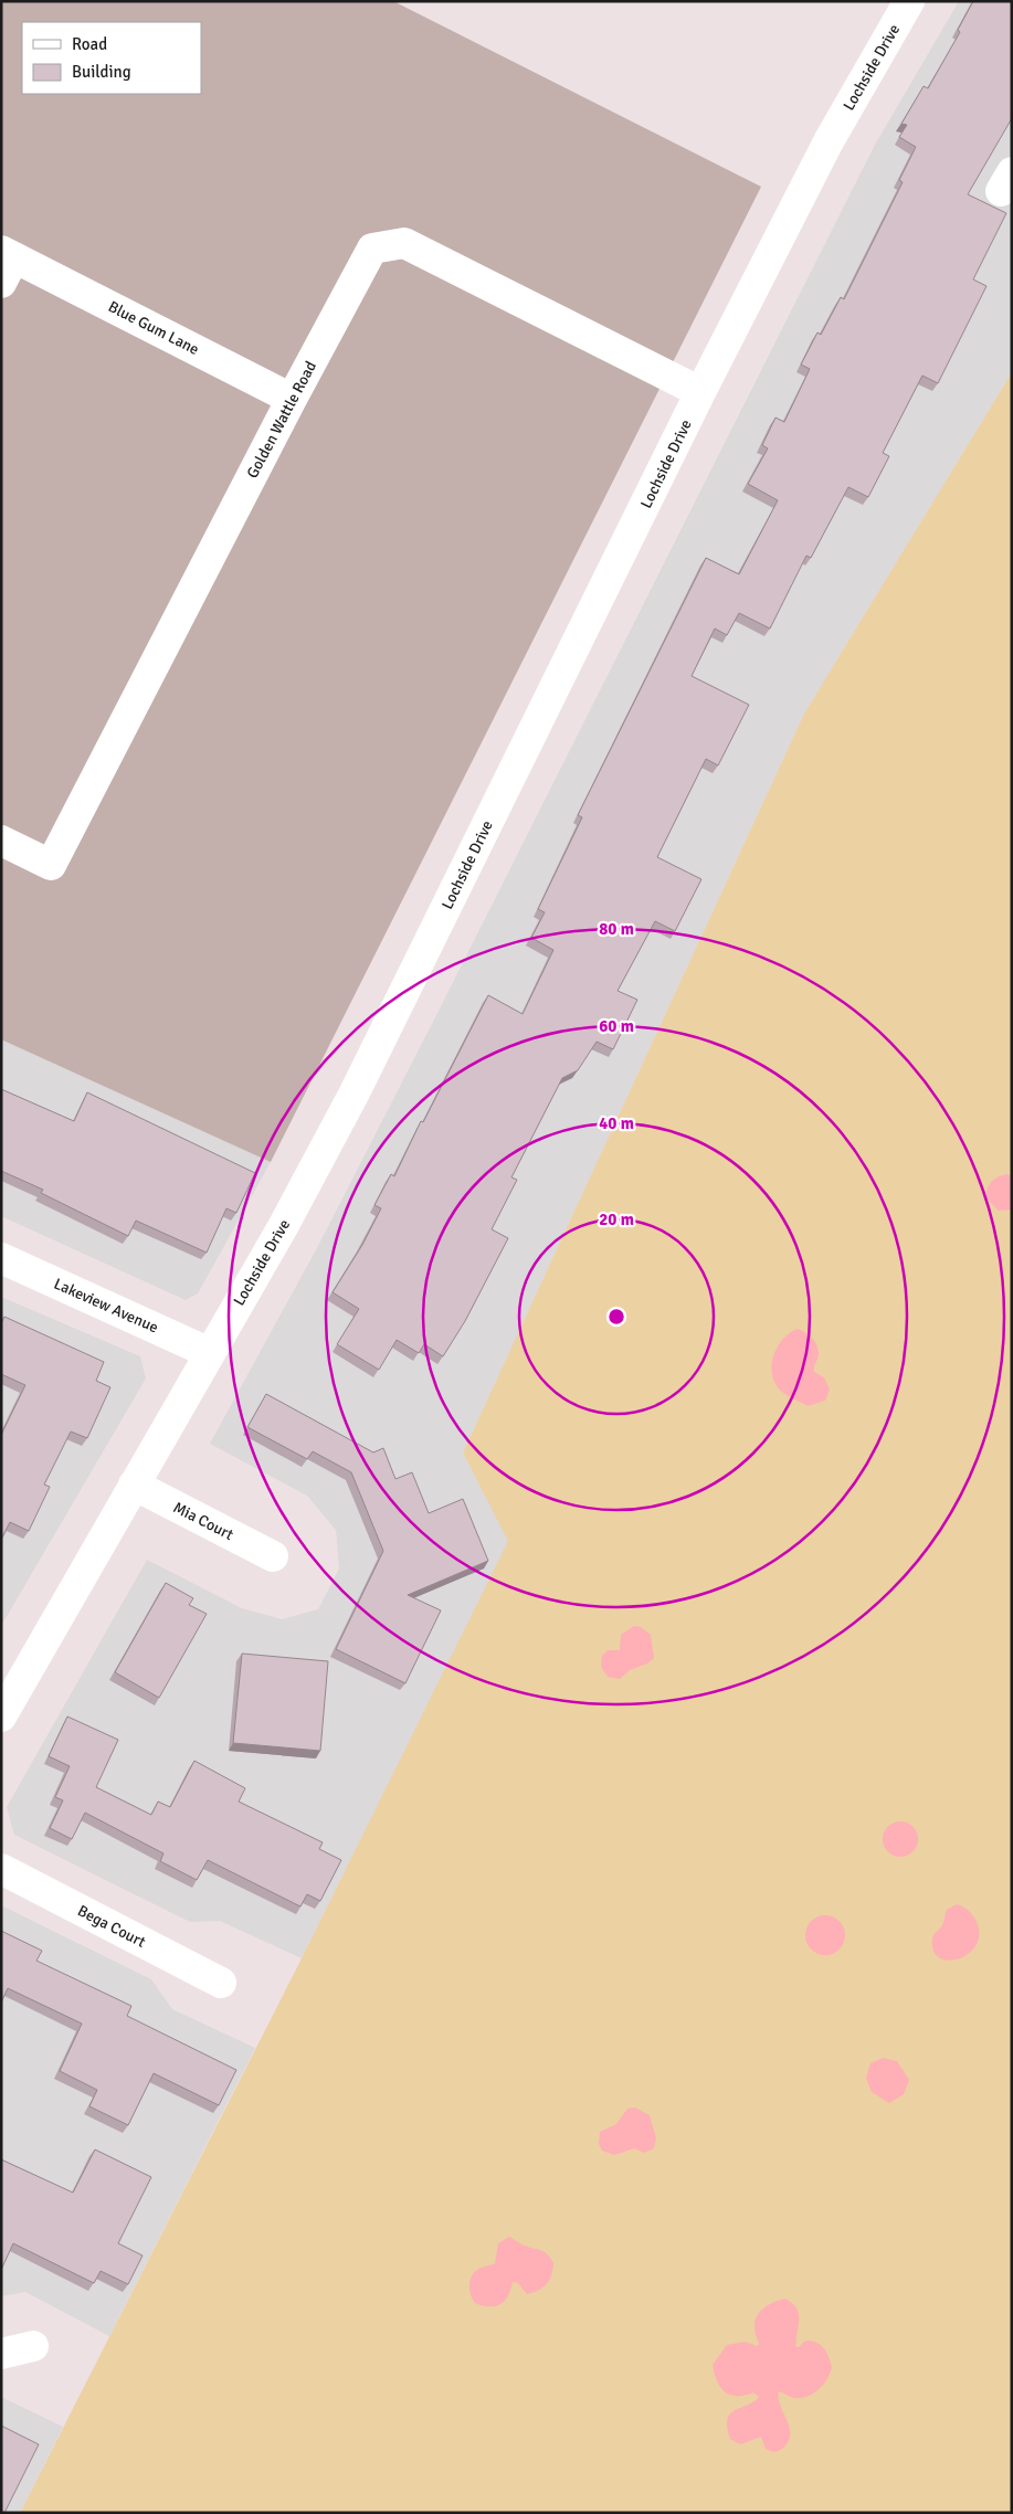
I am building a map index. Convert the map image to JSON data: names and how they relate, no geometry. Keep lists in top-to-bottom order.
{
  "streets": {
    "street": [
      "Lochside Drive",
      "Blue Gum Lane",
      "Golden Wattle Road",
      "Lakeview Avenue",
      "Mia Court",
      "Bega Court"
    ]
  },
  "crossings": [
    ["Lochside Drive", "Golden Wattle Road"],
    ["Lochside Drive", "Lakeview Avenue"],
    ["Lochside Drive", "Mia Court"],
    ["Blue Gum Lane", "Golden Wattle Road"]
  ],
  "legend": ["Road", "Building"],
  "rings": [
    "80 m",
    "60 m",
    "40 m",
    "20 m"
  ]
}
